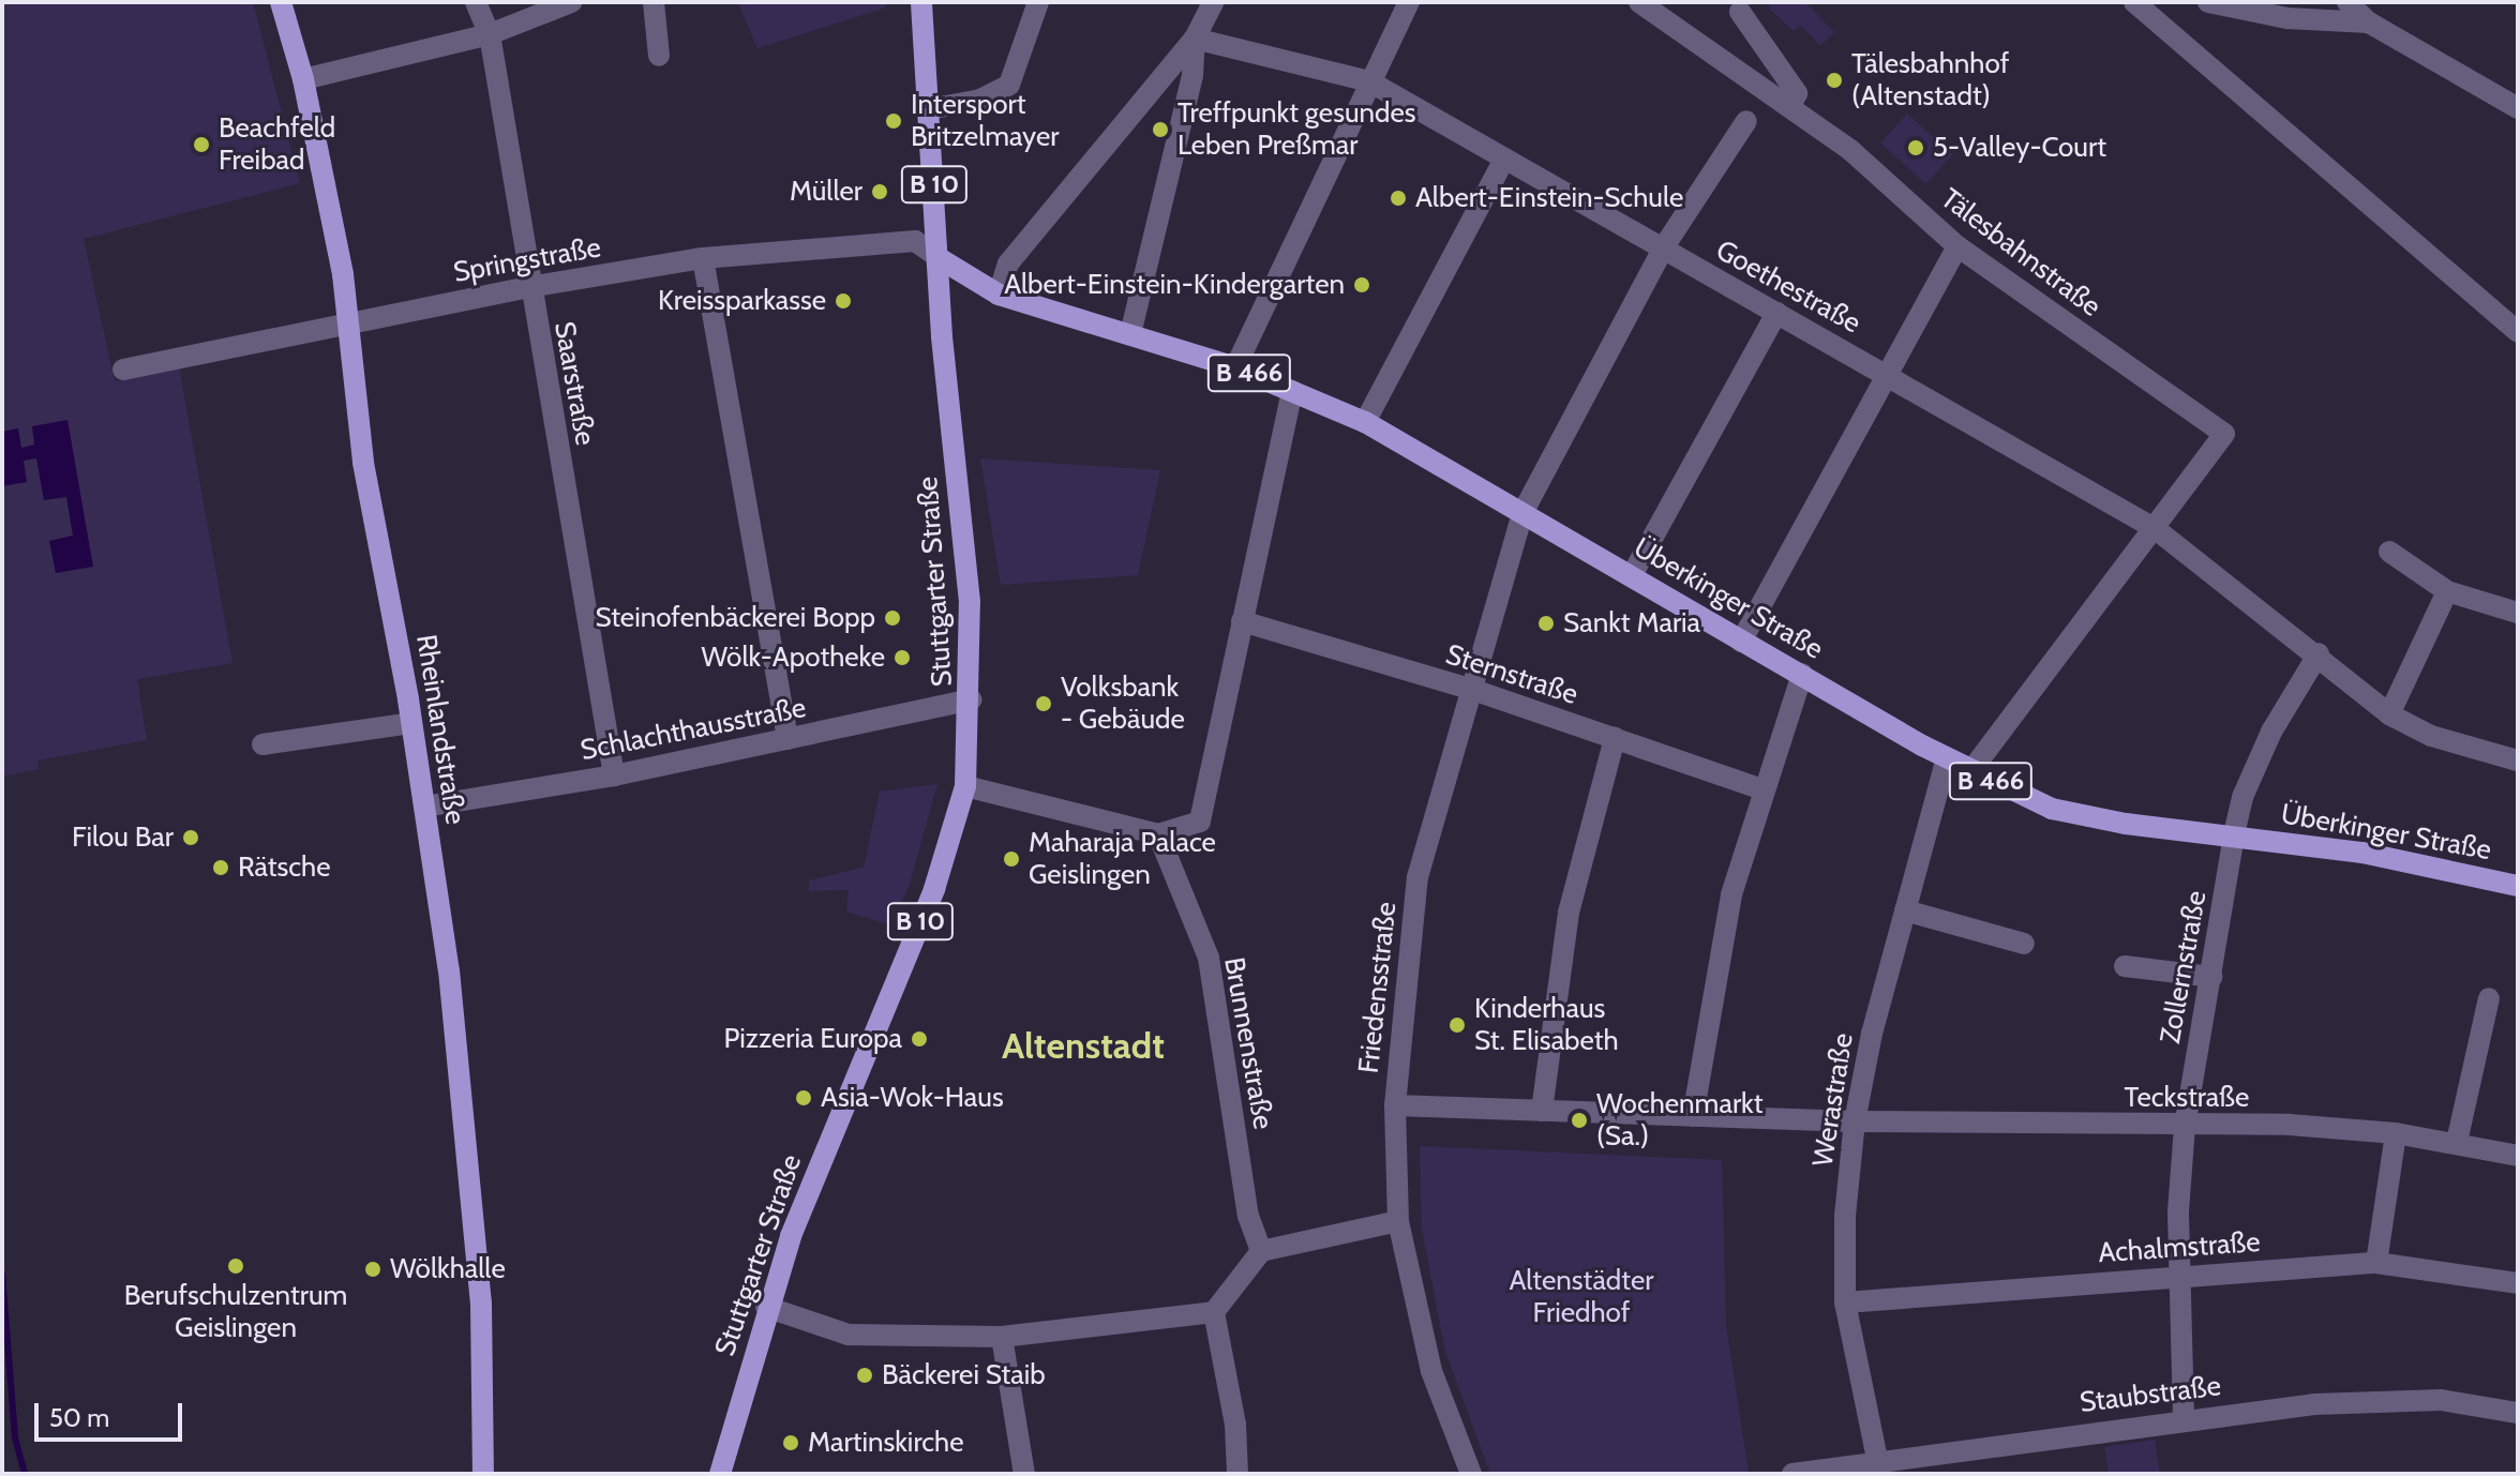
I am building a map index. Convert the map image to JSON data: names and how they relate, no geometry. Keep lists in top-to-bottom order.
{
  "streets": {
    "main road": [
      "B 10",
      "B 466",
      "Stuttgarter Straße",
      "Überkinger Straße",
      "Rheinlandstraße"
    ],
    "street": [
      "Tälesbahnstraße",
      "Springstraße",
      "Goethestraße",
      "Saarstraße",
      "Sternstraße",
      "Schlachthausstraße",
      "Zollernstraße",
      "Friedensstraße",
      "Brunnenstraße",
      "Teckstraße",
      "Werastraße",
      "Achalmstraße",
      "Staubstraße"
    ]
  },
  "crossings": [
    ["Tälesbahnstraße", "Goethestraße"],
    ["Springstraße", "Saarstraße"],
    ["Springstraße", "Stuttgarter Straße"],
    ["Springstraße", "Überkinger Straße"],
    ["Springstraße", "Rheinlandstraße"],
    ["Goethestraße", "Zollernstraße"],
    ["Goethestraße", "Friedensstraße"],
    ["Saarstraße", "Schlachthausstraße"],
    ["Stuttgarter Straße", "Überkinger Straße"],
    ["Stuttgarter Straße", "Schlachthausstraße"],
    ["Überkinger Straße", "Zollernstraße"],
    ["Überkinger Straße", "Friedensstraße"],
    ["Überkinger Straße", "Werastraße"],
    ["Sternstraße", "Friedensstraße"],
    ["Rheinlandstraße", "Schlachthausstraße"],
    ["Zollernstraße", "Teckstraße"],
    ["Zollernstraße", "Achalmstraße"],
    ["Zollernstraße", "Staubstraße"],
    ["Friedensstraße", "Teckstraße"],
    ["Teckstraße", "Werastraße"],
    ["Werastraße", "Achalmstraße"],
    ["Werastraße", "Staubstraße"]
  ],
  "districts": ["Altenstadt"],
  "parks": ["Altenstädter Friedhof"],
  "places": [
    "Tälesbahnhof (Altenstadt)",
    "Intersport Britzelmayer",
    "Treffpunkt gesundes Leben Preßmar",
    "Beachfeld Freibad",
    "5-Valley-Court",
    "Müller",
    "Albert-Einstein-Schule",
    "Albert-Einstein-Kindergarten",
    "Kreissparkasse",
    "Steinofenbäckerei Bopp",
    "Sankt Maria",
    "Wölk-Apotheke",
    "Volksbank - Gebäude",
    "Filou Bar",
    "Maharaja Palace Geislingen",
    "Rätsche",
    "Kinderhaus St. Elisabeth",
    "Pizzeria Europa",
    "Asia-Wok-Haus",
    "Wochenmarkt (Sa.)",
    "Berufschulzentrum Geislingen",
    "Wölkhalle",
    "Bäckerei Staib",
    "Martinskirche"
  ],
  "scale_bar": "50 m"
}
